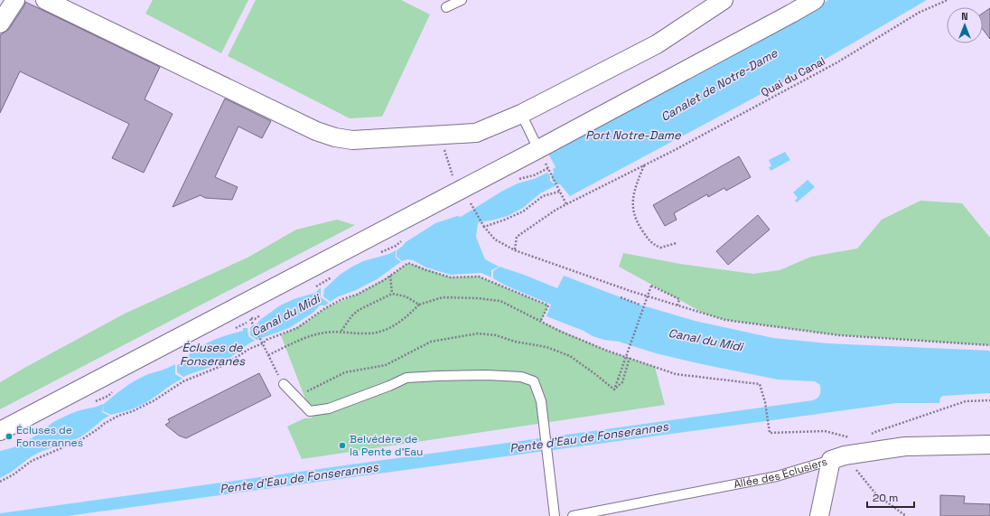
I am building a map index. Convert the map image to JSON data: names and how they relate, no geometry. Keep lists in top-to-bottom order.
{
  "streets": {
    "street": ["Allée des Eclusiers"],
    "path": ["Quai du Canal"]
  },
  "water": [
    "Canalet de Notre-Dame",
    "Port Notre-Dame",
    "Canal du Midi",
    "Écluses de Fonseranes",
    "Pente d'Eau de Fonserannes"
  ],
  "places": ["Écluses de Fonserannes", "Belvédère de la Pente d'Eau"],
  "scale_bar": "20 m",
  "north": "top"
}
